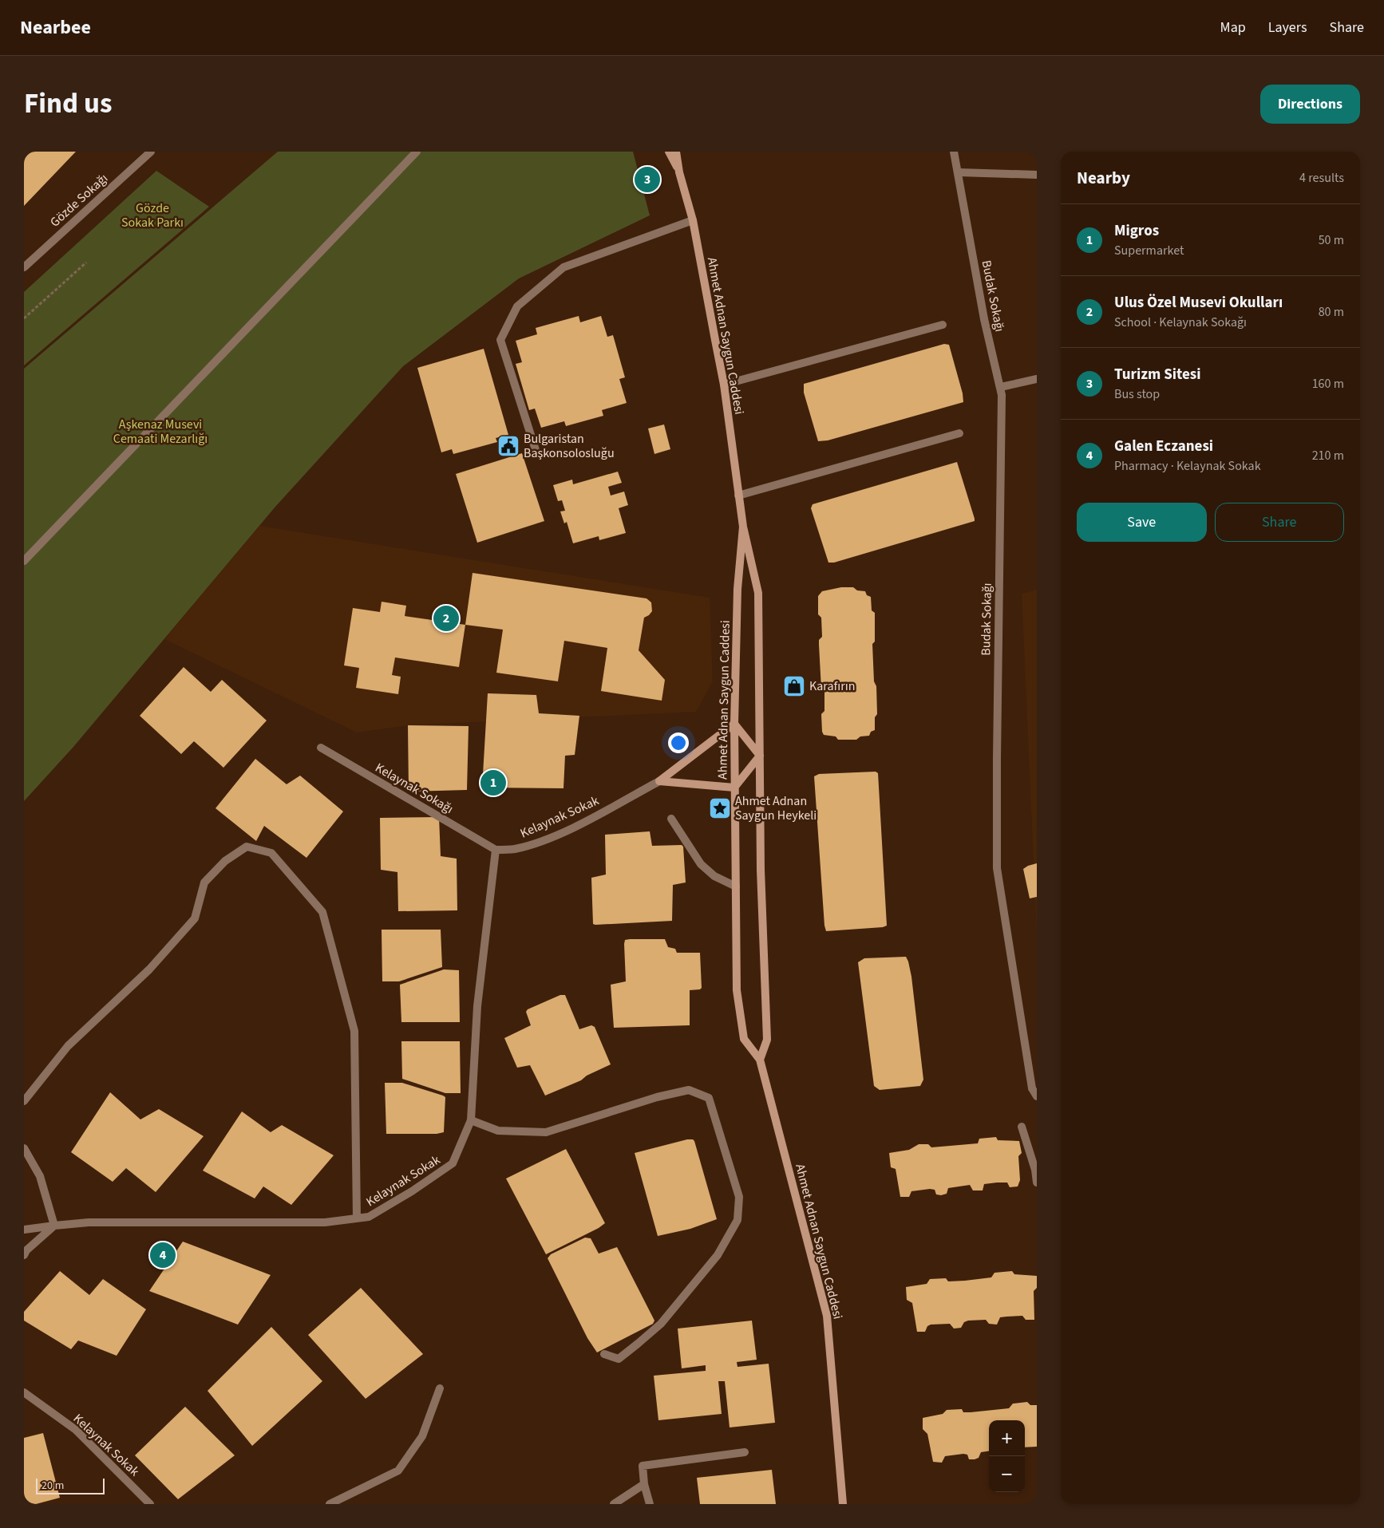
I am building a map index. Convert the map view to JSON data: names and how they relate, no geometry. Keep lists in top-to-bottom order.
{
  "streets": {
    "main road": ["Ahmet Adnan Saygun Caddesi"],
    "street": [
      "Gözde Sokağı",
      "Budak Sokağı",
      "Kelaynak Sokağı",
      "Kelaynak Sokak"
    ]
  },
  "crossings": [
    ["Kelaynak Sokağı", "Kelaynak Sokak"]
  ],
  "parks": ["Gözde Sokak Parkı", "Aşkenaz Musevi Cemaati Mezarlığı"],
  "places": {
    "public building": ["Bulgaristan Başkonsolosluğu"],
    "shop": ["Karafırın"],
    "place": ["Ahmet Adnan Saygun Heykeli"]
  },
  "scale_bar": "20 m",
  "page": {
    "header": "Nearbee",
    "nav": ["Map", "Layers", "Share"],
    "title": "Find us",
    "buttons": [
      "Directions",
      ["Save", "Share"]
    ],
    "heading": ["Nearby", "4 results"],
    "pins": [
      "3",
      "2",
      "1",
      "4"
    ],
    "list": [
      {
        "mark": "1",
        "name": "Migros",
        "note": "Supermarket",
        "value": "50 m"
      },
      {
        "mark": "2",
        "name": "Ulus Özel Musevi Okulları",
        "note": "School · Kelaynak Sokağı",
        "value": "80 m"
      },
      {
        "mark": "3",
        "name": "Turizm Sitesi",
        "note": "Bus stop",
        "value": "160 m"
      },
      {
        "mark": "4",
        "name": "Galen Eczanesi",
        "note": "Pharmacy · Kelaynak Sokak",
        "value": "210 m"
      }
    ],
    "map_buttons": ["+", "−"],
    "scale": "20 m"
  }
}
